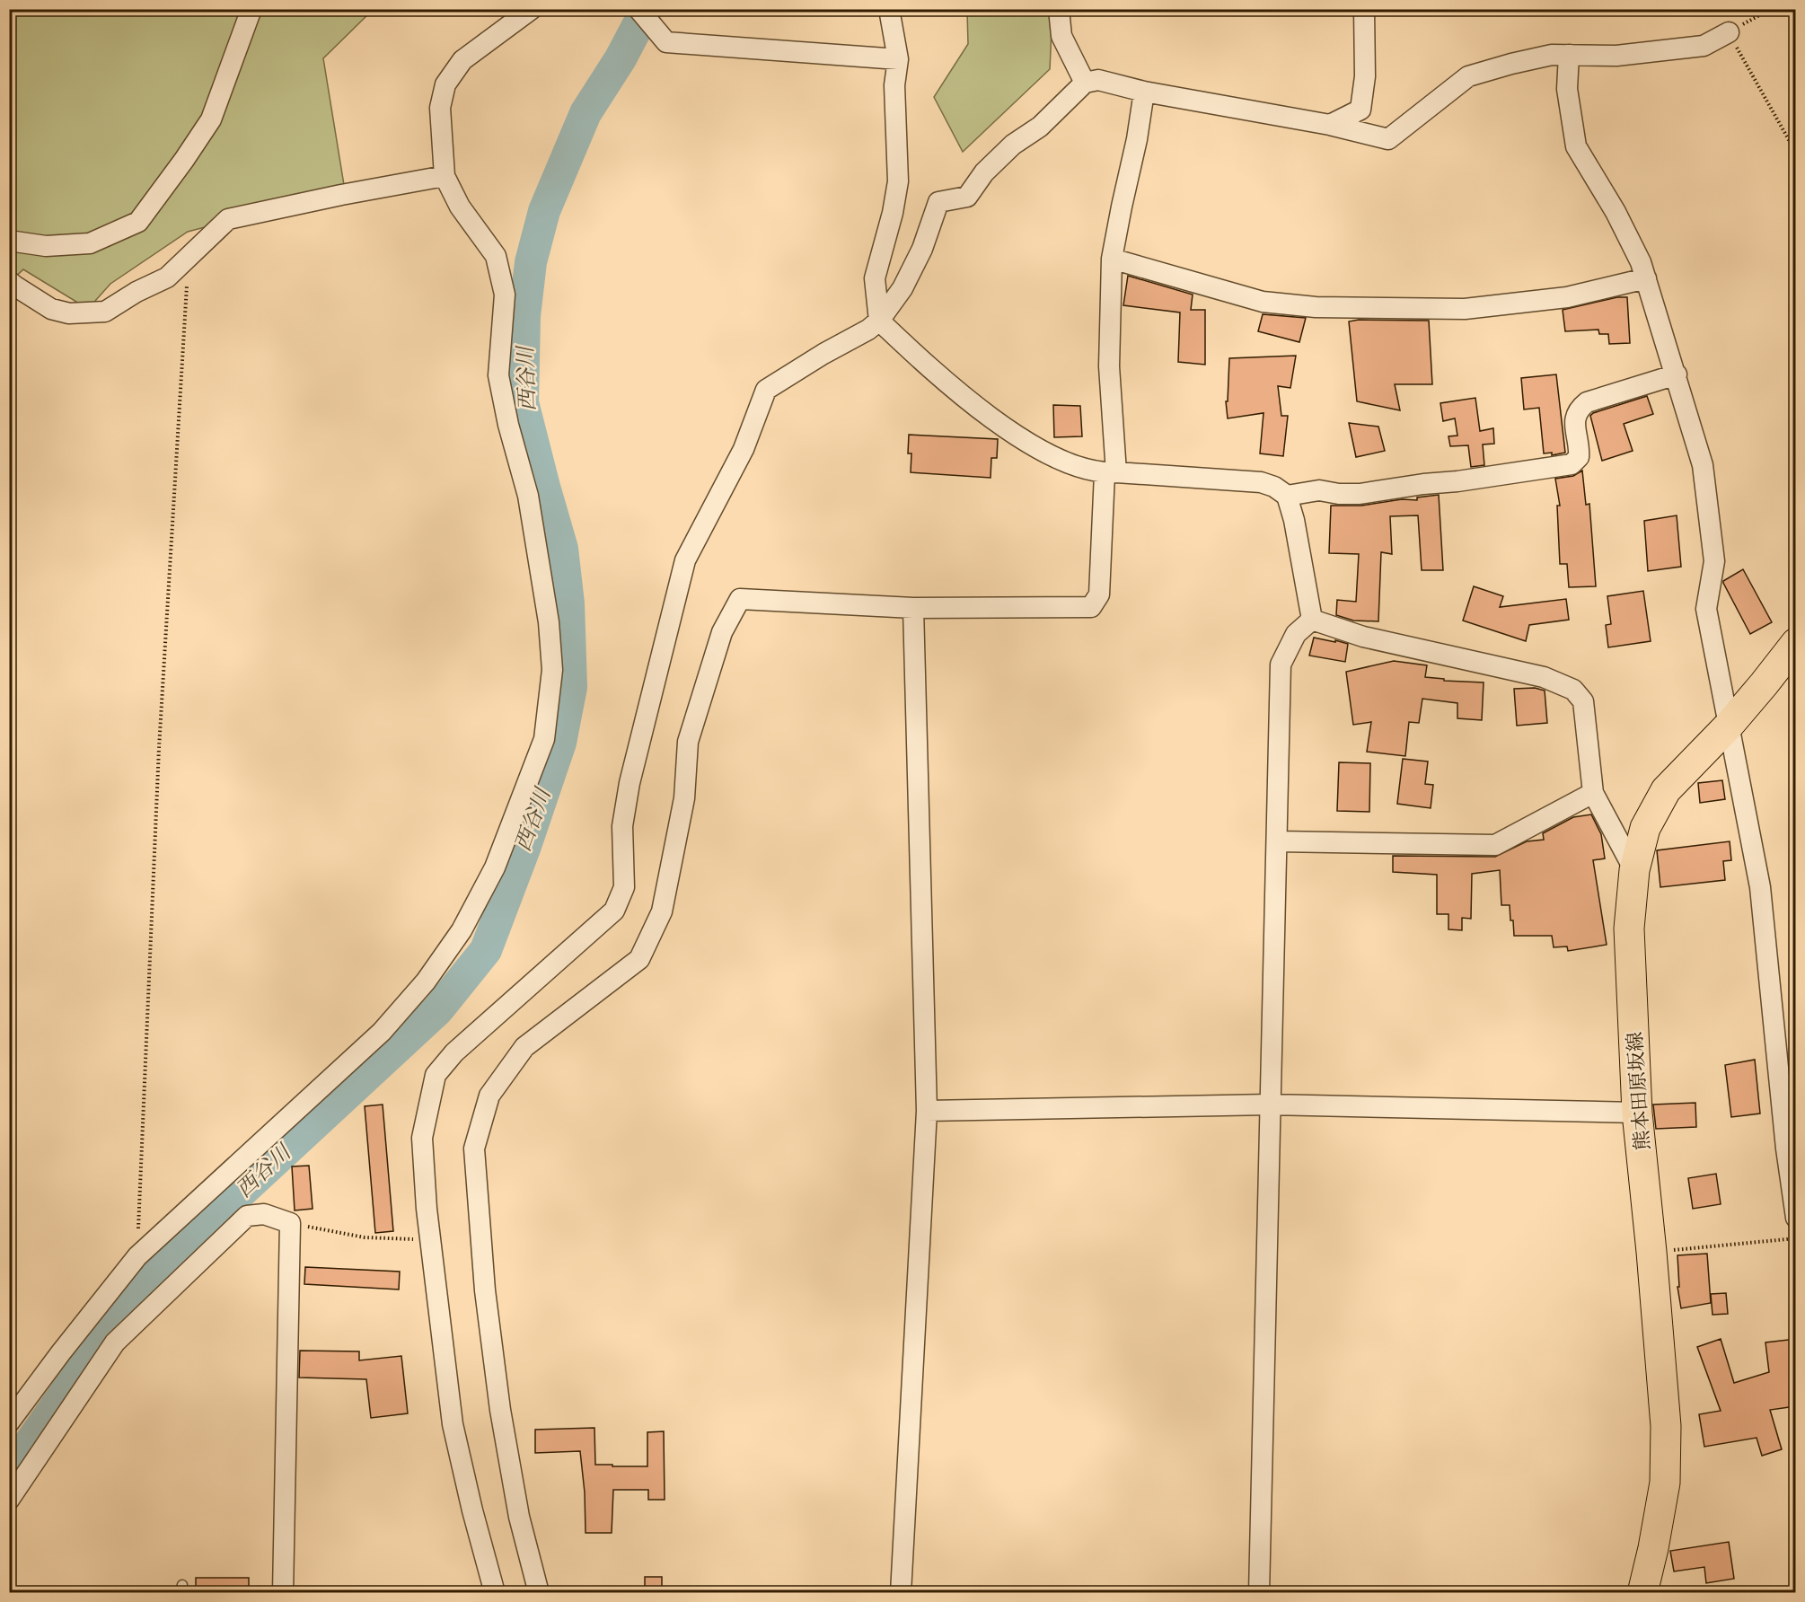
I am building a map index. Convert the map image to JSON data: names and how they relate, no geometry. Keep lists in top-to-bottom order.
{
  "streets": {
    "main road": ["熊本田原坂線"]
  },
  "water": ["西谷川"]
}
